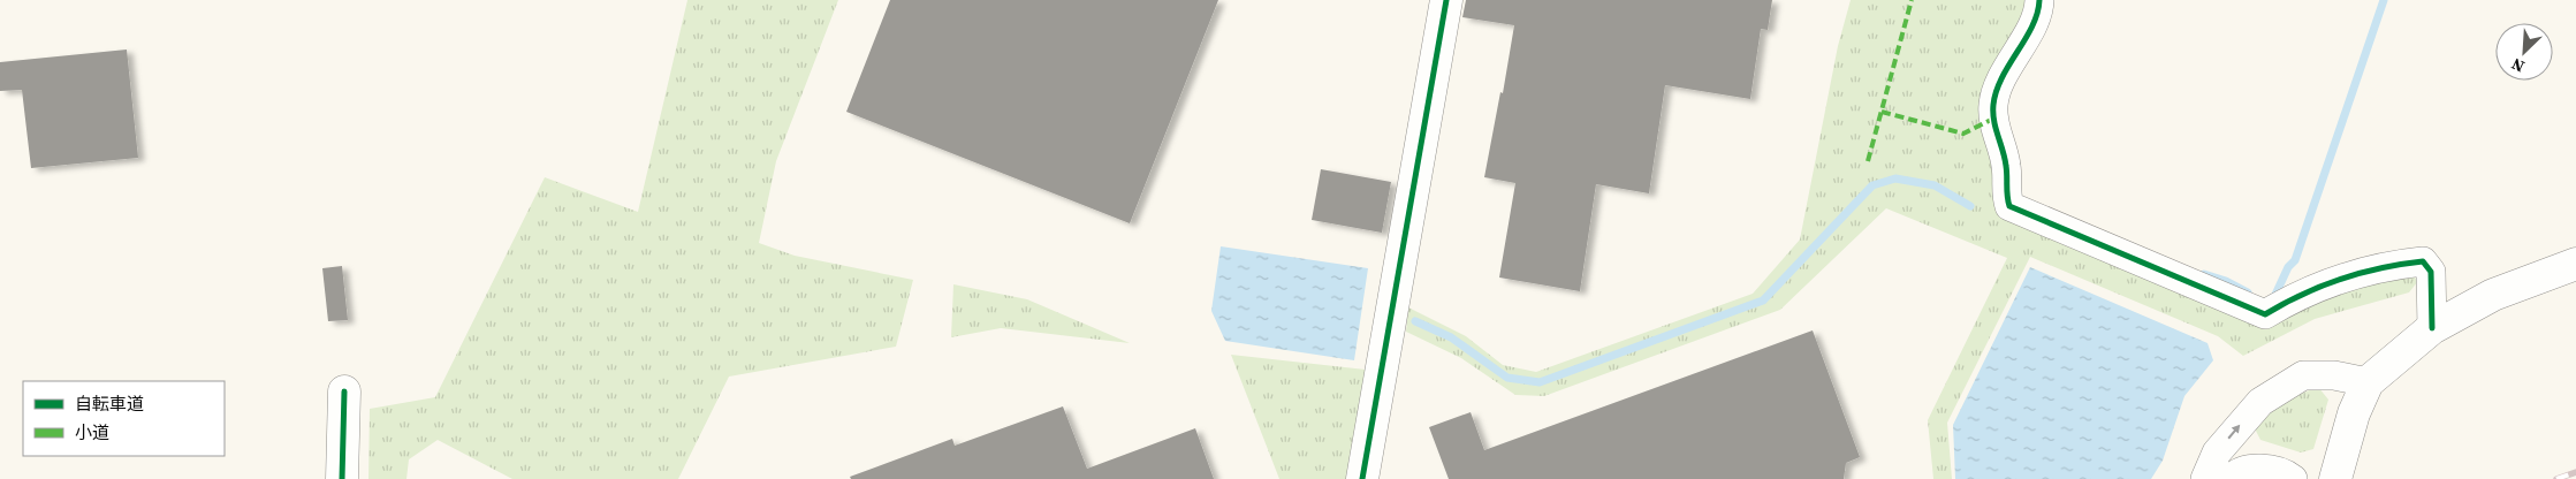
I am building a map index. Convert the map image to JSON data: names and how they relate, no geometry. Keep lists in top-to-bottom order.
{
  "legend": ["自転車道", "小道"],
  "north": "bottom left"
}
